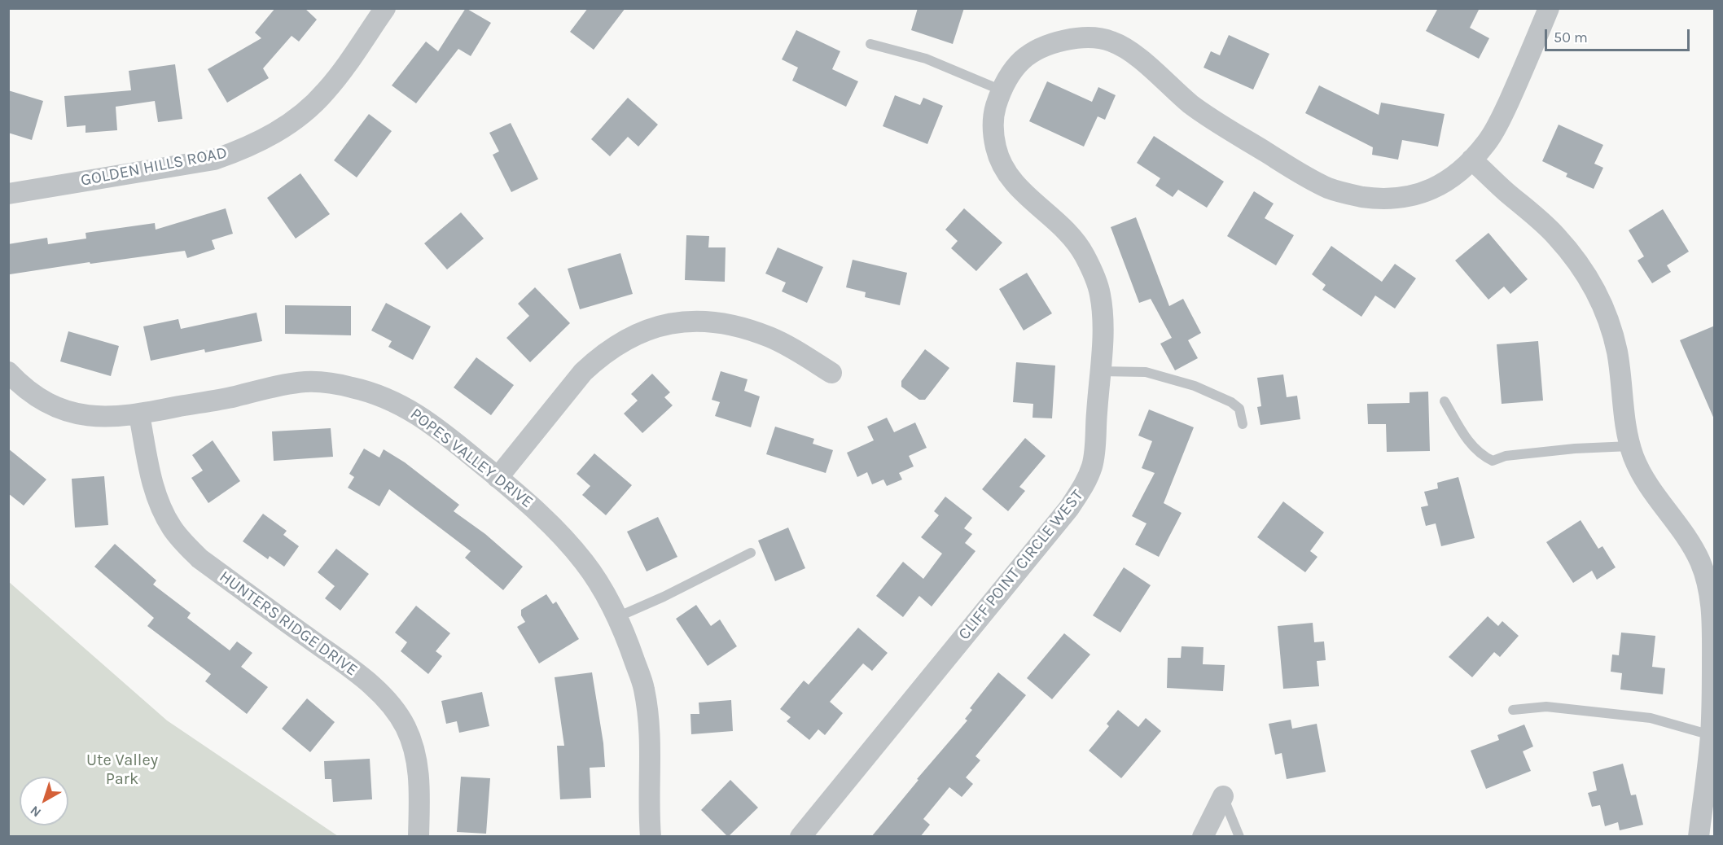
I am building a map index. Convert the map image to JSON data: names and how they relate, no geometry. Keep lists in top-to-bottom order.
{
  "streets": {
    "street": [
      "GOLDEN HILLS ROAD",
      "POPES VALLEY DRIVE",
      "CLIFF POINT CIRCLE WEST",
      "HUNTERS RIDGE DRIVE"
    ]
  },
  "crossings": [
    ["POPES VALLEY DRIVE", "HUNTERS RIDGE DRIVE"]
  ],
  "parks": ["Ute Valley Park"],
  "scale_bar": "50 m",
  "north": "bottom left"
}
